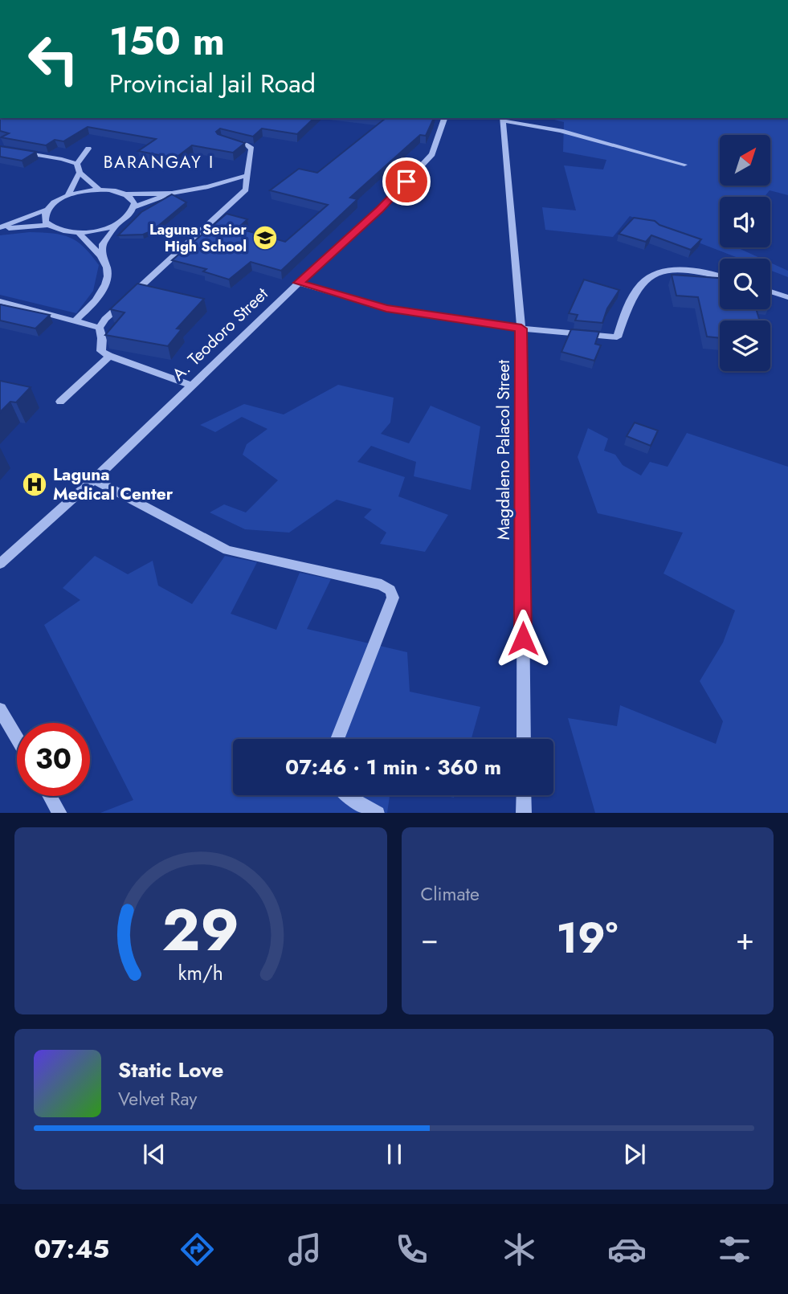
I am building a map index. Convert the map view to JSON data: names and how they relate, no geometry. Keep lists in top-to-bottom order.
{
  "streets": {
    "street": ["A. Teodoro Street", "Magdaleno Palacol Street"]
  },
  "districts": ["BARANGAY I"],
  "places": {
    "school or university": ["Laguna Senior High School"],
    "hospital": ["Laguna Medical Center"]
  },
  "north": "top right",
  "page": {
    "turn": ["150 m", "Provincial Jail Road"],
    "limit": "30",
    "trip": "07:46 · 1 min · 360 m",
    "tile": "Climate",
    "heat": ["−", "19°", "+"],
    "song": ["Static Love", "Velvet Ray"],
    "tabs": "07:45",
    "gauge": ["29", "km/h"]
  }
}
